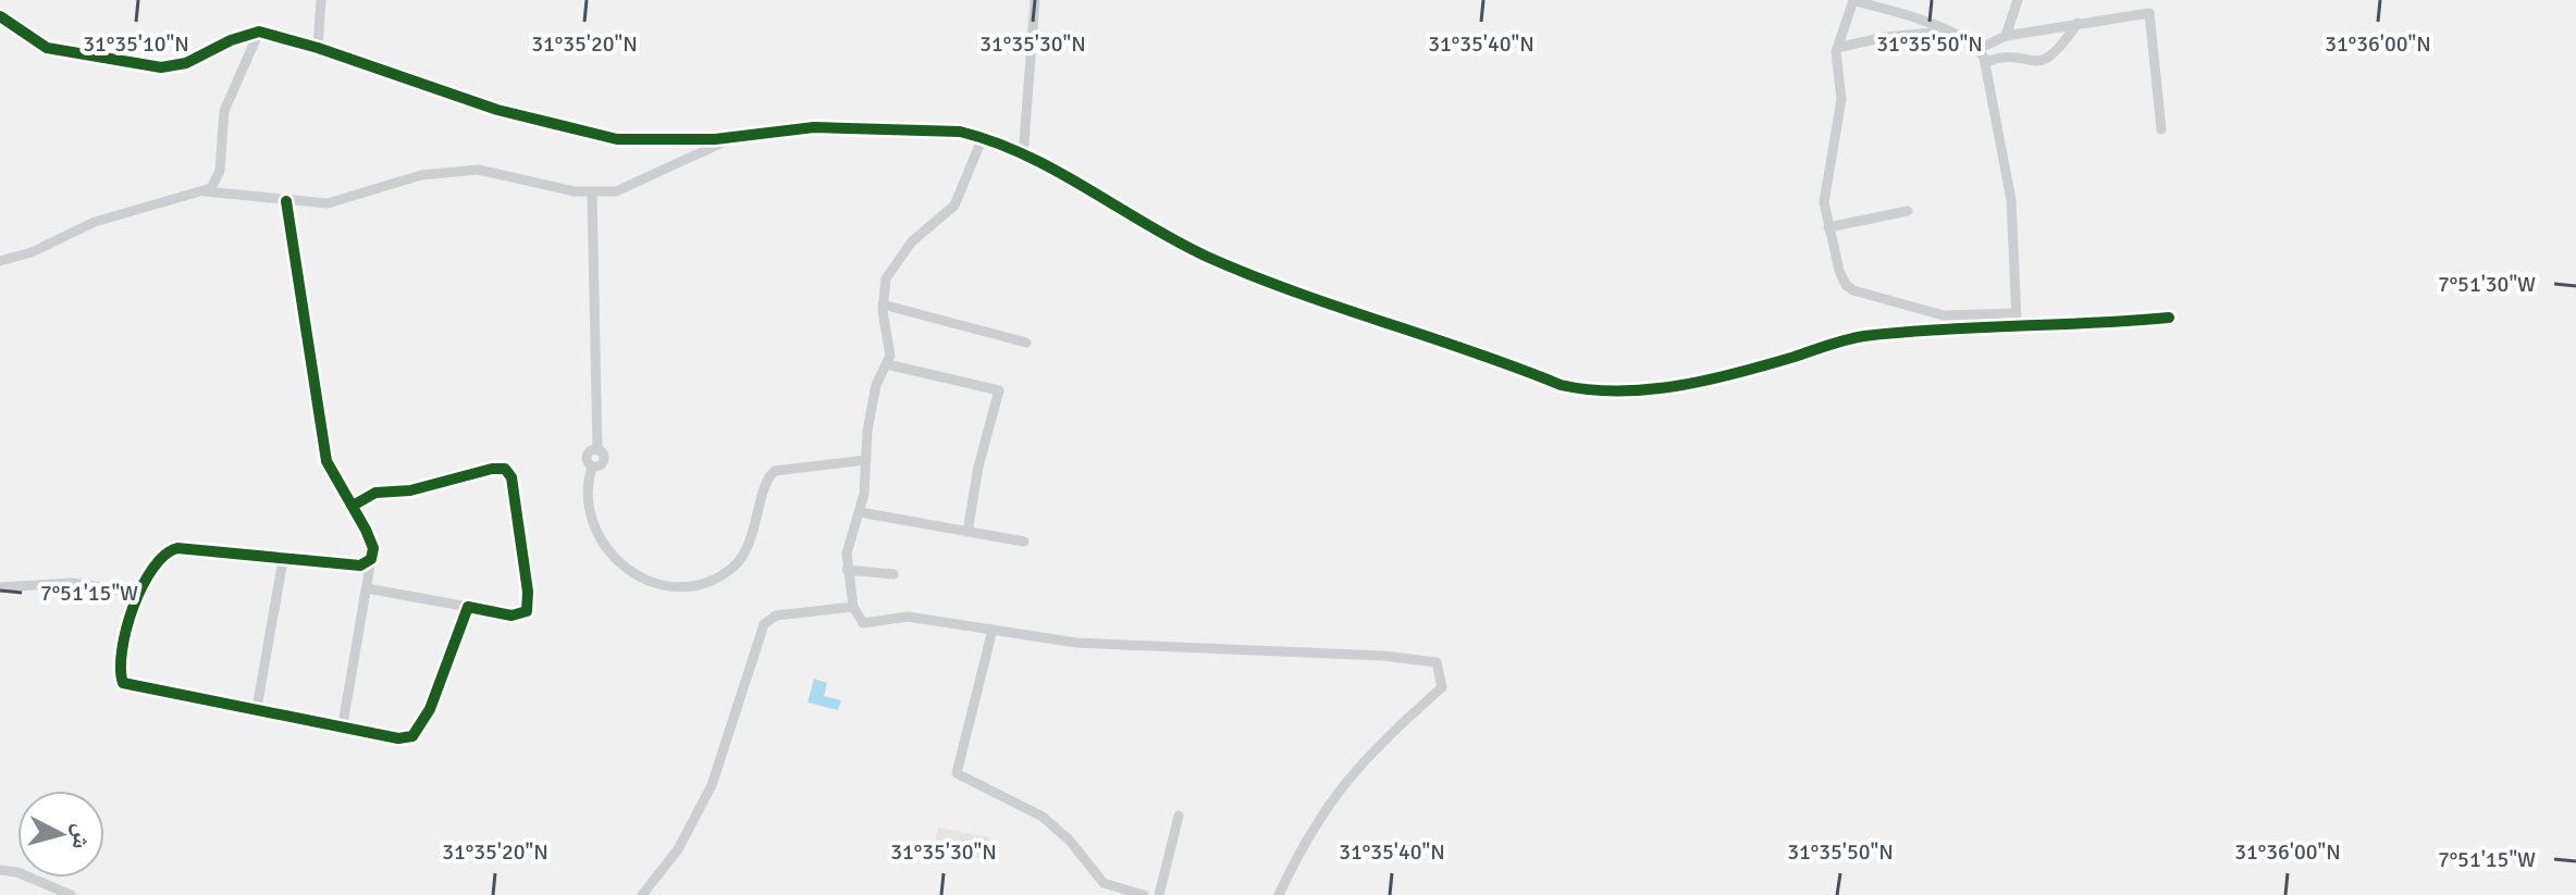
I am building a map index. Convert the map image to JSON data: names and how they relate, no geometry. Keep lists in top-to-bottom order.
{
  "north": "right",
  "coordinates": [
    "31°35'10\"N",
    "31°35'20\"N",
    "31°35'30\"N",
    "31°35'40\"N",
    "31°35'50\"N",
    "31°36'00\"N",
    "7°51'30\"W",
    "7°51'15\"W"
  ]
}
